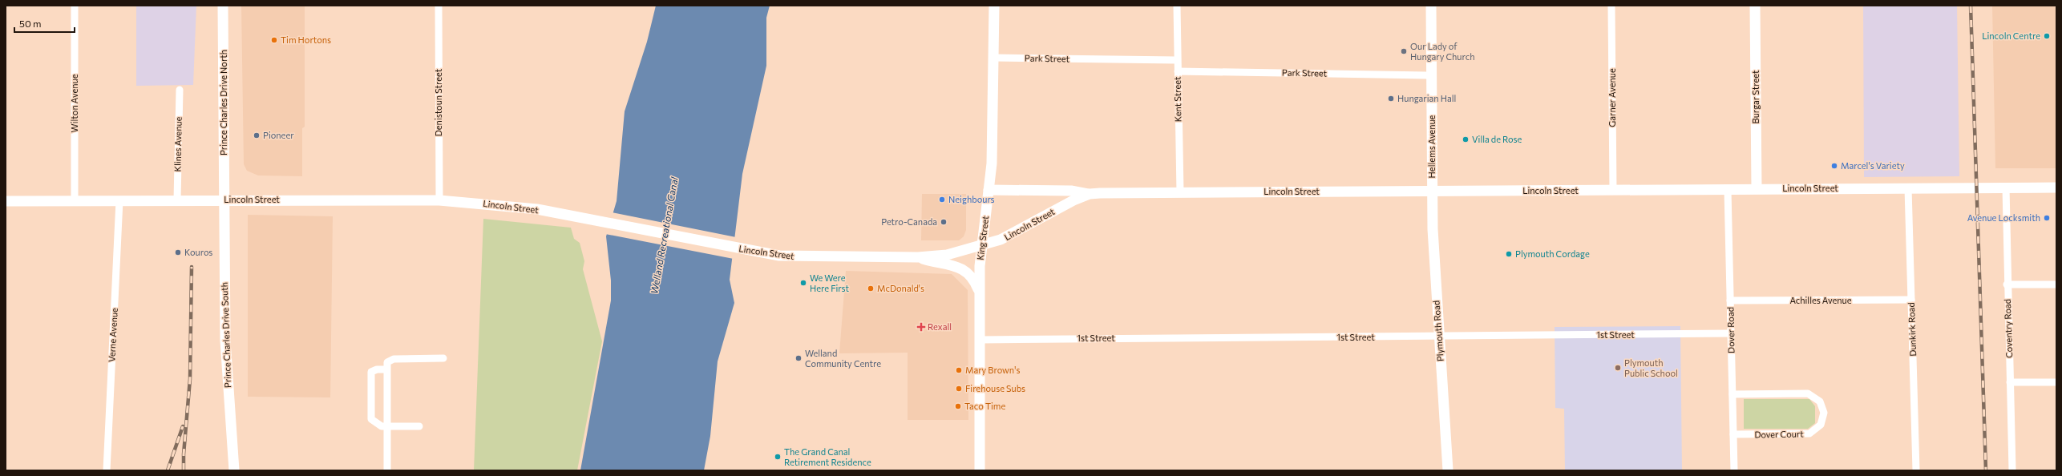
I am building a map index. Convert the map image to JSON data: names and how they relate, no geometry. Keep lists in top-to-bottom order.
{
  "streets": {
    "main road": [
      "Burgar Street",
      "Prince Charles Drive North",
      "Hellems Avenue",
      "Lincoln Street",
      "King Street",
      "Plymouth Road",
      "Prince Charles Drive South"
    ],
    "street": [
      "Park Street",
      "Garner Avenue",
      "Kent Street",
      "Denistoun Street",
      "Wilton Avenue",
      "Klines Avenue",
      "Achilles Avenue",
      "Coventry Road",
      "Dunkirk Road",
      "Dover Road",
      "Verne Avenue",
      "1st Street",
      "Dover Court"
    ]
  },
  "crossings": [
    ["Park Street", "Kent Street"],
    ["Park Street", "Hellems Avenue"],
    ["Park Street", "King Street"],
    ["Burgar Street", "Lincoln Street"],
    ["Garner Avenue", "Lincoln Street"],
    ["Kent Street", "Lincoln Street"],
    ["Prince Charles Drive North", "Lincoln Street"],
    ["Prince Charles Drive North", "Prince Charles Drive South"],
    ["Denistoun Street", "Lincoln Street"],
    ["Wilton Avenue", "Lincoln Street"],
    ["Klines Avenue", "Lincoln Street"],
    ["Hellems Avenue", "Lincoln Street"],
    ["Hellems Avenue", "Plymouth Road"],
    ["Lincoln Street", "King Street"],
    ["Lincoln Street", "Coventry Road"],
    ["Lincoln Street", "Dunkirk Road"],
    ["Lincoln Street", "Dover Road"],
    ["Lincoln Street", "Plymouth Road"],
    ["Lincoln Street", "Verne Avenue"],
    ["Lincoln Street", "Prince Charles Drive South"],
    ["King Street", "1st Street"],
    ["Achilles Avenue", "Dunkirk Road"],
    ["Achilles Avenue", "Dover Road"],
    ["Dover Road", "1st Street"],
    ["Dover Road", "Dover Court"],
    ["Plymouth Road", "1st Street"]
  ],
  "water": ["Welland Recreational Canal"],
  "places": {
    "other": [
      "Lincoln Centre",
      "Tim Hortons",
      "Our Lady of Hungary Church",
      "Hungarian Hall",
      "Pioneer",
      "Villa de Rose",
      "Marcel's Variety",
      "Neighbours",
      "Avenue Locksmith",
      "Petro-Canada",
      "Kouros",
      "Plymouth Cordage",
      "We Were Here First",
      "McDonald's",
      "Welland Community Centre",
      "Plymouth Public School",
      "Mary Brown's",
      "Firehouse Subs",
      "Taco Time",
      "The Grand Canal Retirement Residence"
    ],
    "health": ["Rexall"]
  },
  "scale_bar": "50 m"
}
